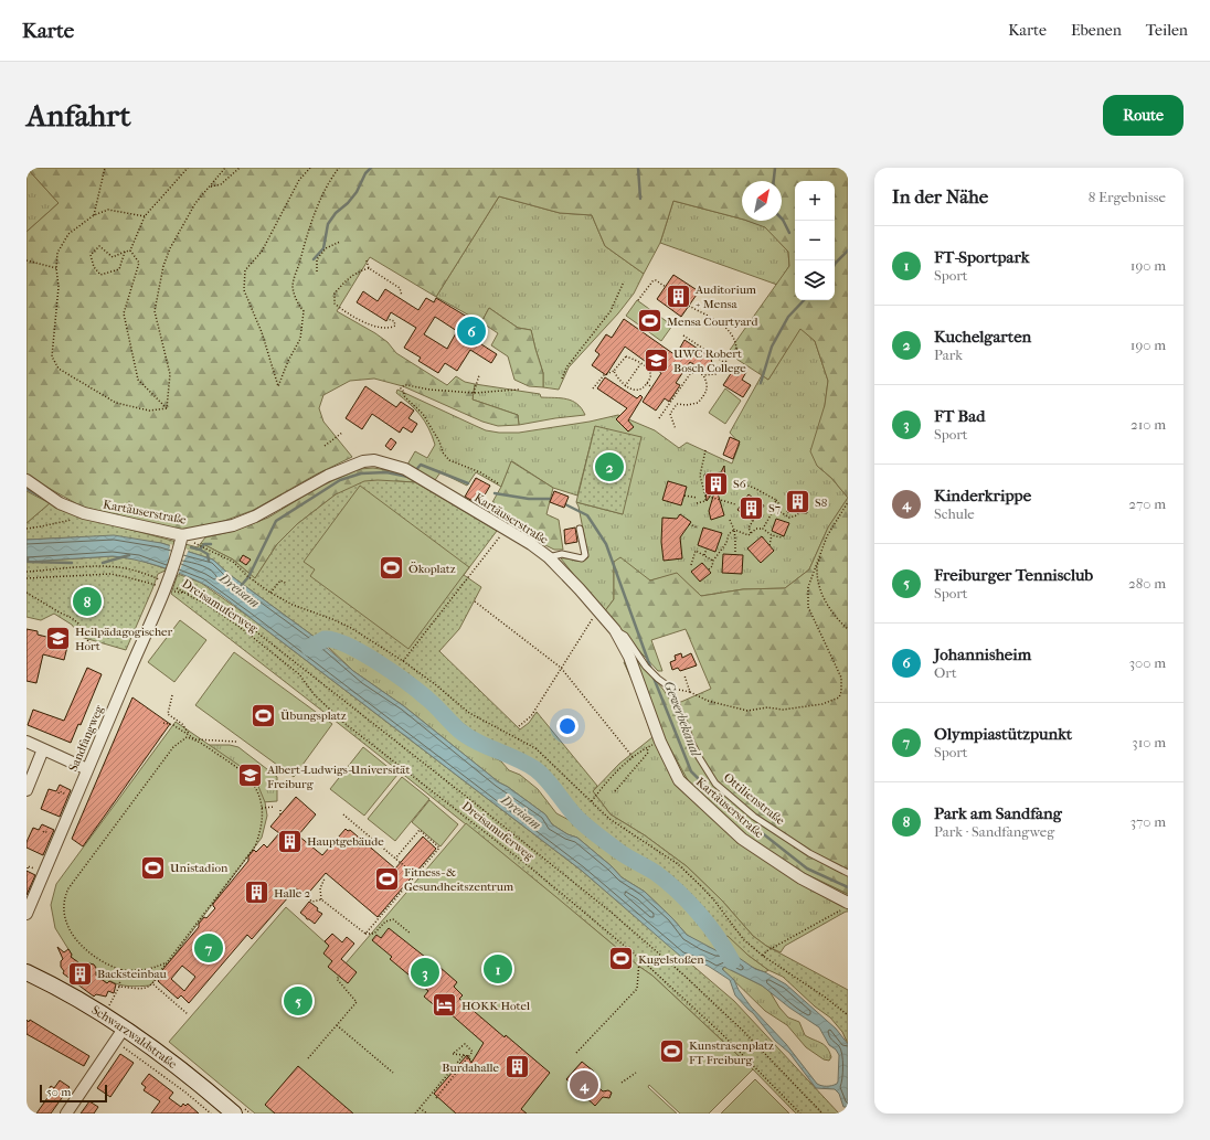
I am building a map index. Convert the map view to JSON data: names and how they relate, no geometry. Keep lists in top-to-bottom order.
{
  "streets": {
    "main road": ["Schwarzwaldstraße"],
    "street": ["Kartäuserstraße", "Sandfangweg"],
    "lane": ["Ottilienstraße"],
    "path": ["Dreisamuferweg"]
  },
  "crossings": [
    ["Kartäuserstraße", "Sandfangweg"],
    ["Dreisamuferweg", "Sandfangweg"]
  ],
  "water": ["Dreisam", "Gewerbekanal"],
  "places": {
    "building": [
      "Auditorium + Mensa",
      "S6",
      "S8",
      "S7",
      "Hauptgebäude",
      "Halle 2",
      "Backsteinbau",
      "Burdahalle"
    ],
    "sports": [
      "Mensa Courtyard",
      "Ökoplatz",
      "Übungsplatz",
      "Unistadion",
      "Fitness- & Gesundheitszentrum",
      "Kugelstoßen",
      "Kunstrasenplatz FT Freiburg"
    ],
    "school or university": ["UWC Robert Bosch College", "Heilpädagogischer Hort", "Albert-Ludwigs-Universität Freiburg"],
    "hotel": ["HOKK Hotel"]
  },
  "scale_bar": "50 m",
  "north": "top right",
  "page": {
    "header": "Karte",
    "nav": ["Karte", "Ebenen", "Teilen"],
    "buttons": "Route",
    "title": "Anfahrt",
    "heading": ["In der Nähe", "8 Ergebnisse"],
    "map_buttons": ["+", "−"],
    "list": [
      {
        "mark": "1",
        "name": "FT-Sportpark",
        "note": "Sport",
        "value": "190 m"
      },
      {
        "mark": "2",
        "name": "Kuchelgarten",
        "note": "Park",
        "value": "190 m"
      },
      {
        "mark": "3",
        "name": "FT Bad",
        "note": "Sport",
        "value": "210 m"
      },
      {
        "mark": "4",
        "name": "Kinderkrippe",
        "note": "Schule",
        "value": "270 m"
      },
      {
        "mark": "5",
        "name": "Freiburger Tennisclub",
        "note": "Sport",
        "value": "280 m"
      },
      {
        "mark": "6",
        "name": "Johannisheim",
        "note": "Ort",
        "value": "300 m"
      },
      {
        "mark": "7",
        "name": "Olympiastützpunkt",
        "note": "Sport",
        "value": "310 m"
      },
      {
        "mark": "8",
        "name": "Park am Sandfang",
        "note": "Park · Sandfangweg",
        "value": "370 m"
      }
    ],
    "pins": [
      "6",
      "2",
      "8",
      "7",
      "1",
      "3",
      "5",
      "4"
    ],
    "scale": "50 m"
  }
}
